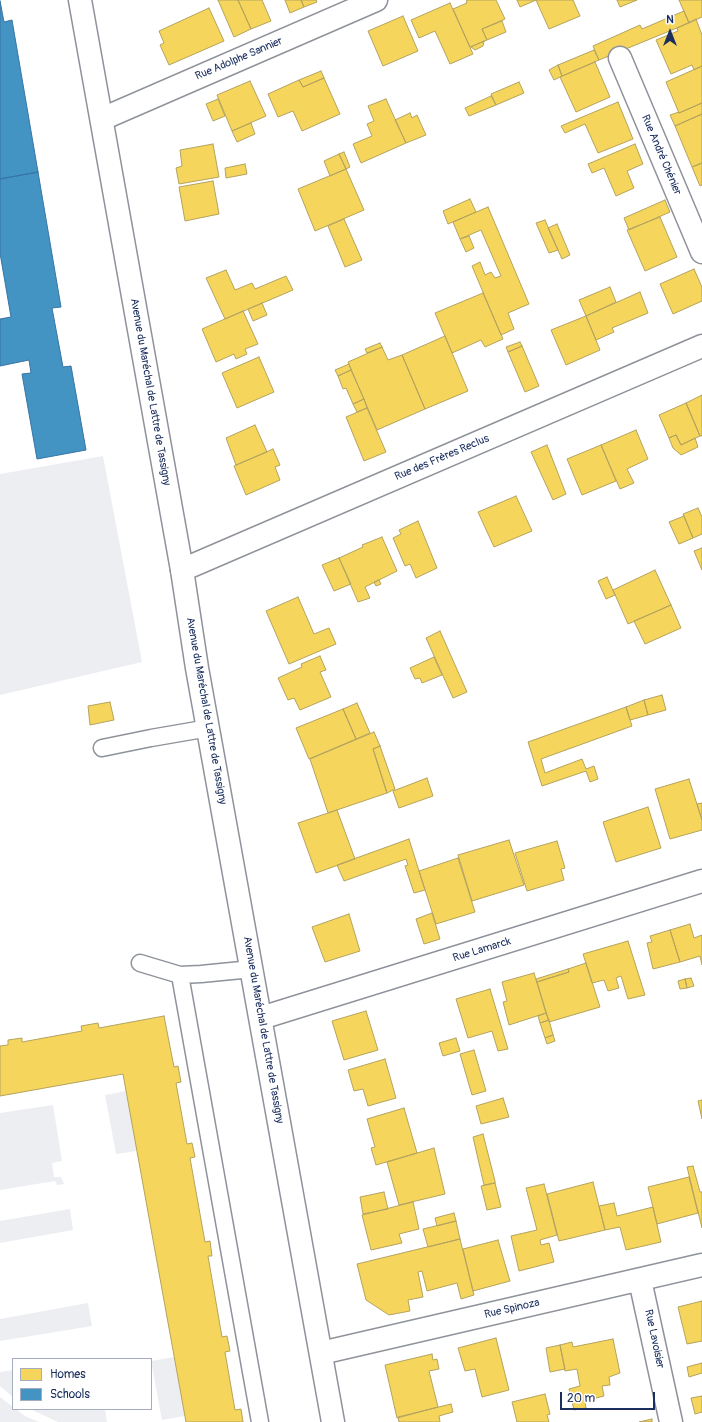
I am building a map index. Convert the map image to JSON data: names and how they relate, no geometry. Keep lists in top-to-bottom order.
{
  "streets": {
    "street": [
      "Rue Adolphe Sannier",
      "Rue André Chénier",
      "Avenue du Maréchal de Lattre de Tassigny",
      "Rue des Frères Reclus",
      "Rue Lamarck",
      "Rue Spinoza",
      "Rue Lavoisier"
    ]
  },
  "crossings": [
    ["Rue Adolphe Sannier", "Avenue du Maréchal de Lattre de Tassigny"],
    ["Avenue du Maréchal de Lattre de Tassigny", "Rue des Frères Reclus"],
    ["Avenue du Maréchal de Lattre de Tassigny", "Rue Lamarck"],
    ["Avenue du Maréchal de Lattre de Tassigny", "Rue Spinoza"],
    ["Rue Spinoza", "Rue Lavoisier"]
  ],
  "legend": ["Homes", "Schools"],
  "scale_bar": "20 m",
  "north": "top"
}
